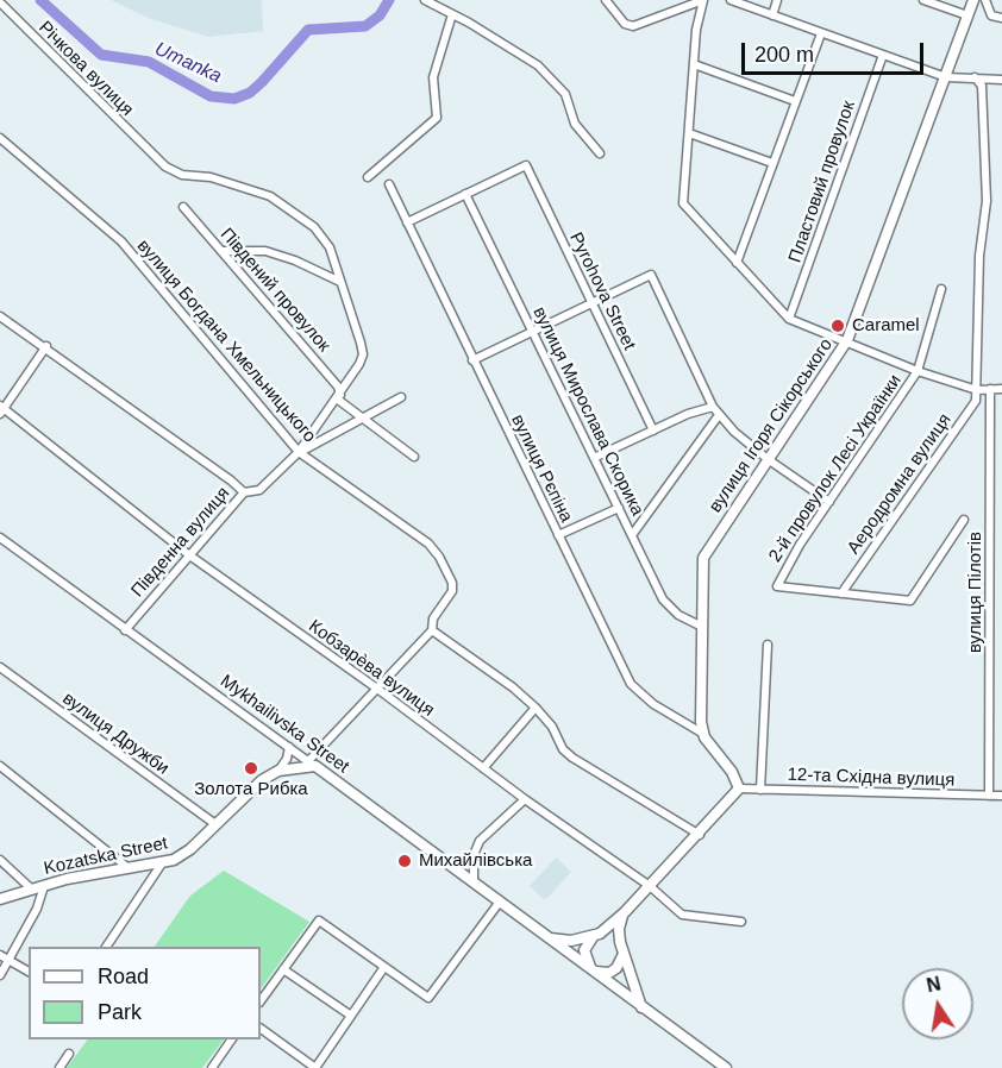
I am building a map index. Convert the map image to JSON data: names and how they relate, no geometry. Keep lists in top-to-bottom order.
{
  "streets": {
    "main road": ["вулиця Ігоря Сікорського", "Mykhailivska Street", "Kozatska Street"],
    "street": [
      "Річкова вулиця",
      "Пластовий провулок",
      "Південий провулок",
      "Pyrohova Street",
      "вулиця Богдана Хмельницького",
      "вулиця Мирослава Скорика",
      "вулиця Рєпіна",
      "2-й провулок Лесі Українки",
      "Аеродромна вулиця",
      "Південна вулиця",
      "вулиця Пілотів",
      "Кобзарèва вулиця",
      "вулиця Дружби",
      "12-та Східна вулиця"
    ]
  },
  "crossings": [
    ["Річкова вулиця", "Південна вулиця"],
    ["Південий провулок", "Південна вулиця"],
    ["Pyrohova Street", "вулиця Мирослава Скорика"],
    ["вулиця Богдана Хмельницького", "Південна вулиця"],
    ["вулиця Богдана Хмельницького", "Кобзарèва вулиця"],
    ["вулиця Богдана Хмельницького", "Mykhailivska Street"],
    ["вулиця Богдана Хмельницького", "Kozatska Street"],
    ["вулиця Мирослава Скорика", "вулиця Ігоря Сікорського"],
    ["вулиця Ігоря Сікорського", "вулиця Рєпіна"],
    ["2-й провулок Лесі Українки", "Аеродромна вулиця"],
    ["Південна вулиця", "Кобзарèва вулиця"],
    ["Південна вулиця", "Mykhailivska Street"],
    ["вулиця Пілотів", "12-та Східна вулиця"],
    ["Mykhailivska Street", "Kozatska Street"],
    ["вулиця Дружби", "Kozatska Street"]
  ],
  "water": ["Umanka"],
  "places": ["Caramel", "Золота Рибка", "Михайлівська"],
  "legend": ["Road", "Park"],
  "scale_bar": "200 m",
  "north": "top"
}
